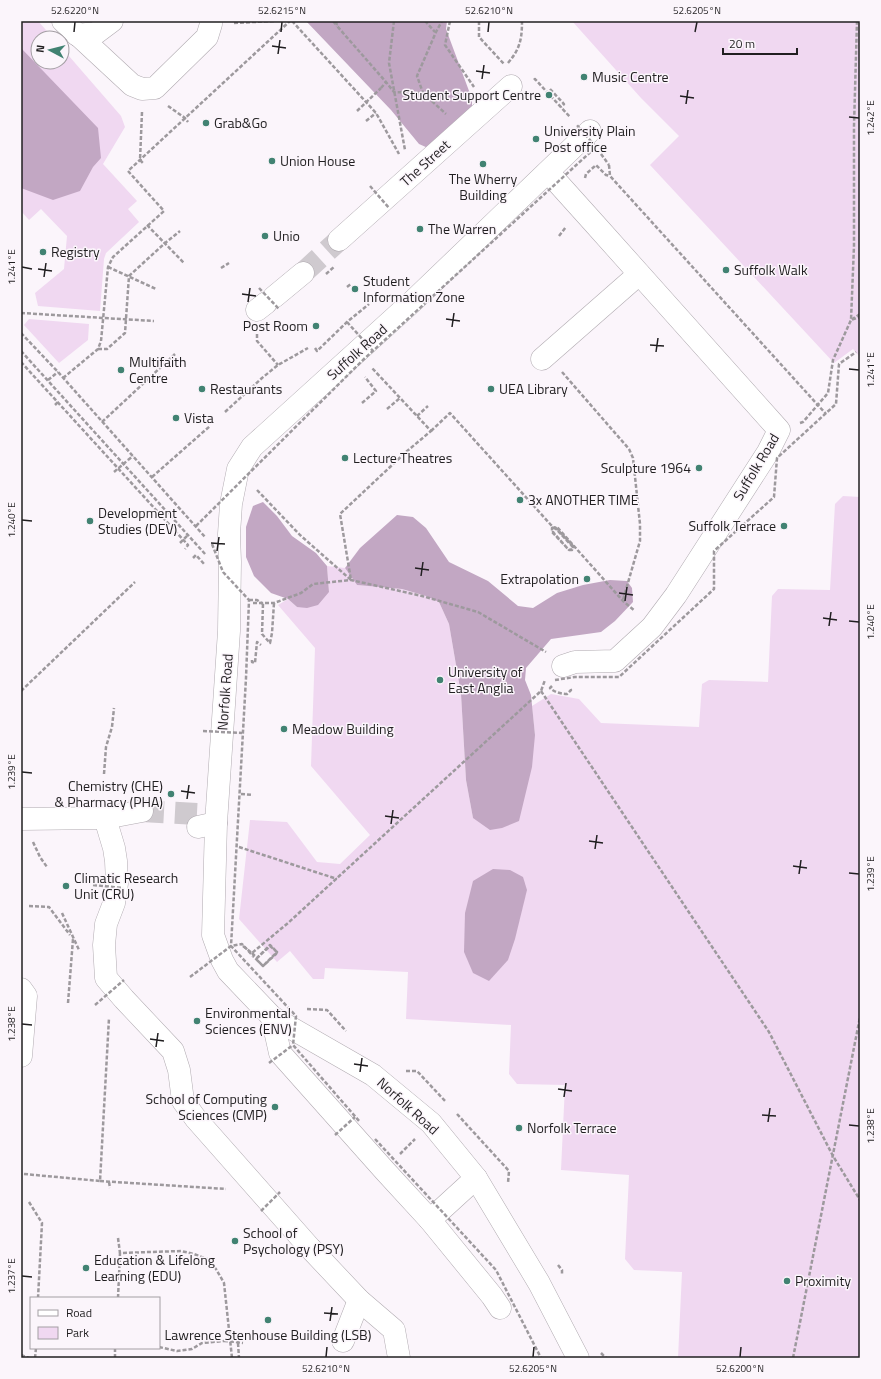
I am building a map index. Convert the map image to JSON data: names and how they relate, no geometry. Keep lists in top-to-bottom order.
{
  "streets": {
    "street": ["The Street", "Suffolk Road", "Norfolk Road"]
  },
  "crossings": [
    ["Suffolk Road", "Norfolk Road"]
  ],
  "places": [
    "Music Centre",
    "Student Support Centre",
    "Grab&Go",
    "University Plain Post office",
    "Union House",
    "The Wherry Building",
    "The Warren",
    "Unio",
    "Registry",
    "Suffolk Walk",
    "Student Information Zone",
    "Post Room",
    "Multifaith Centre",
    "Restaurants",
    "UEA Library",
    "Vista",
    "Lecture Theatres",
    "Sculpture 1964",
    "3x ANOTHER TIME",
    "Development Studies (DEV)",
    "Suffolk Terrace",
    "Extrapolation",
    "University of East Anglia",
    "Meadow Building",
    "Chemistry (CHE) & Pharmacy (PHA)",
    "Climatic Research Unit (CRU)",
    "Environmental Sciences (ENV)",
    "School of Computing Sciences (CMP)",
    "Norfolk Terrace",
    "School of Psychology (PSY)",
    "Education & Lifelong Learning (EDU)",
    "Proximity",
    "Lawrence Stenhouse Building (LSB)"
  ],
  "legend": ["Road", "Park"],
  "scale_bar": "20 m",
  "north": "left",
  "coordinates": [
    "52.6220°N",
    "52.6215°N",
    "52.6210°N",
    "52.6205°N",
    "1.242°E",
    "1.241°E",
    "1.240°E",
    "1.239°E",
    "1.238°E",
    "1.237°E",
    "52.6200°N"
  ]
}
